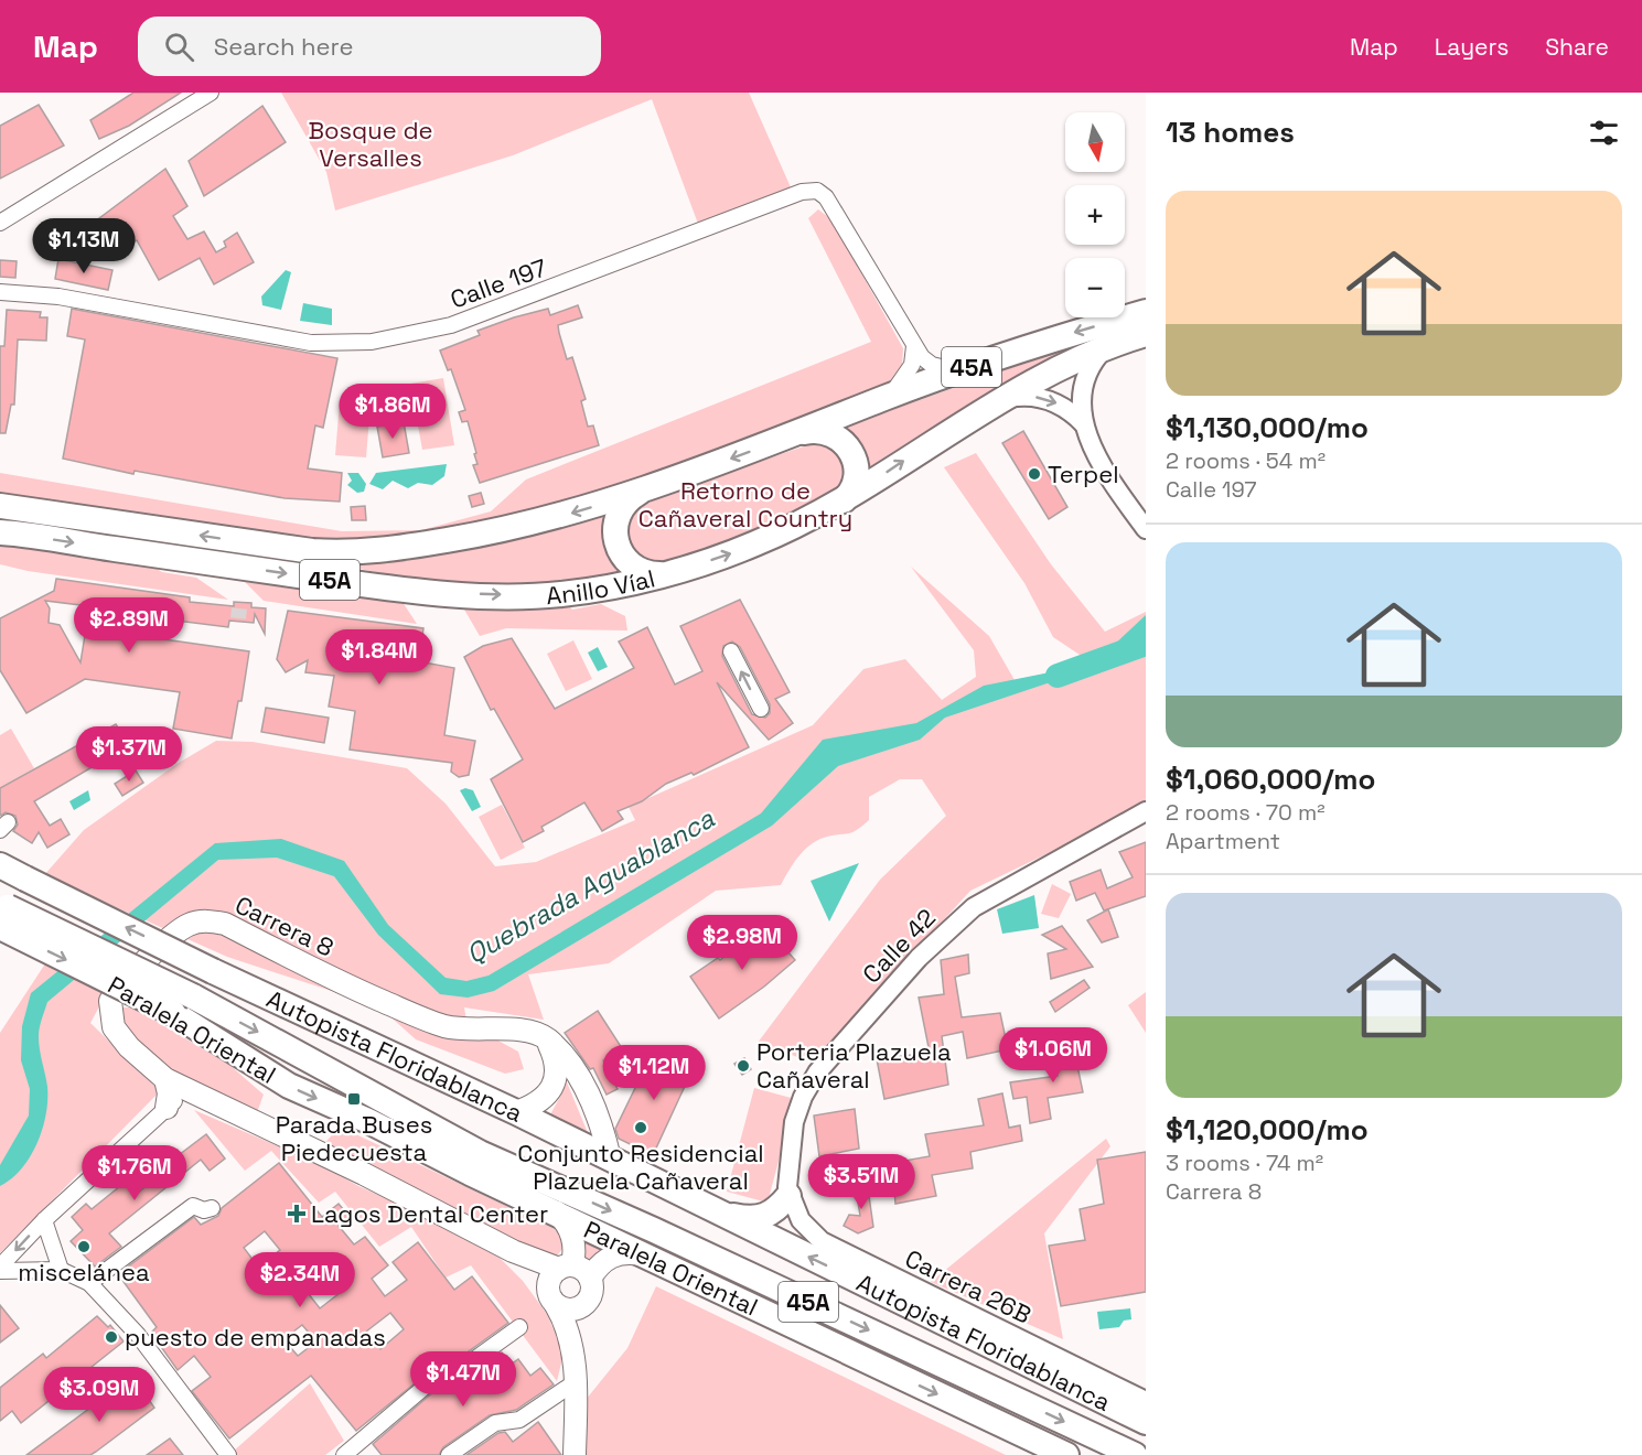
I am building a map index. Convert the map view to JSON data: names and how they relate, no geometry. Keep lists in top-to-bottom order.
{
  "streets": {
    "highway": [
      "45A",
      "Anillo Víal",
      "Paralela Oriental",
      "Autopista Floridablanca"
    ],
    "main road": ["Carrera 8"],
    "street": ["Calle 197", "Calle 42", "Carrera 26B"]
  },
  "crossings": [
    ["Calle 197", "45A"],
    ["Calle 42", "Carrera 26B"],
    ["Paralela Oriental", "Autopista Floridablanca"]
  ],
  "one_way": ["Paralela Oriental"],
  "water": ["Quebrada Aguablanca"],
  "parks": ["Bosque de Versalles", "Retorno de Cañaveral Country"],
  "places": {
    "other": [
      "Terpel",
      "Porteria Plazuela Cañaveral",
      "Conjunto Residencial Plazuela Cañaveral",
      "miscelánea",
      "puesto de empanadas"
    ],
    "transit": ["Parada Buses Piedecuesta"],
    "health": ["Lagos Dental Center"]
  },
  "north": "bottom",
  "page": {
    "header": "Map",
    "search": "Search here",
    "nav": ["Map", "Layers", "Share"],
    "heading": "13 homes",
    "map_buttons": ["+", "−"],
    "list": [
      {
        "name": "$1,130,000/mo",
        "note": "2 rooms · 54 m² · Calle 197"
      },
      {
        "name": "$1,060,000/mo",
        "note": "2 rooms · 70 m² · Apartment"
      },
      {
        "name": "$1,120,000/mo",
        "note": "3 rooms · 74 m² · Carrera 8"
      }
    ],
    "price": [
      "$1.13M",
      "$1.86M",
      "$2.89M",
      "$1.84M",
      "$1.37M",
      "$2.98M",
      "$1.06M",
      "$1.12M",
      "$1.76M",
      "$3.51M",
      "$2.34M",
      "$1.47M",
      "$3.09M"
    ]
  }
}
